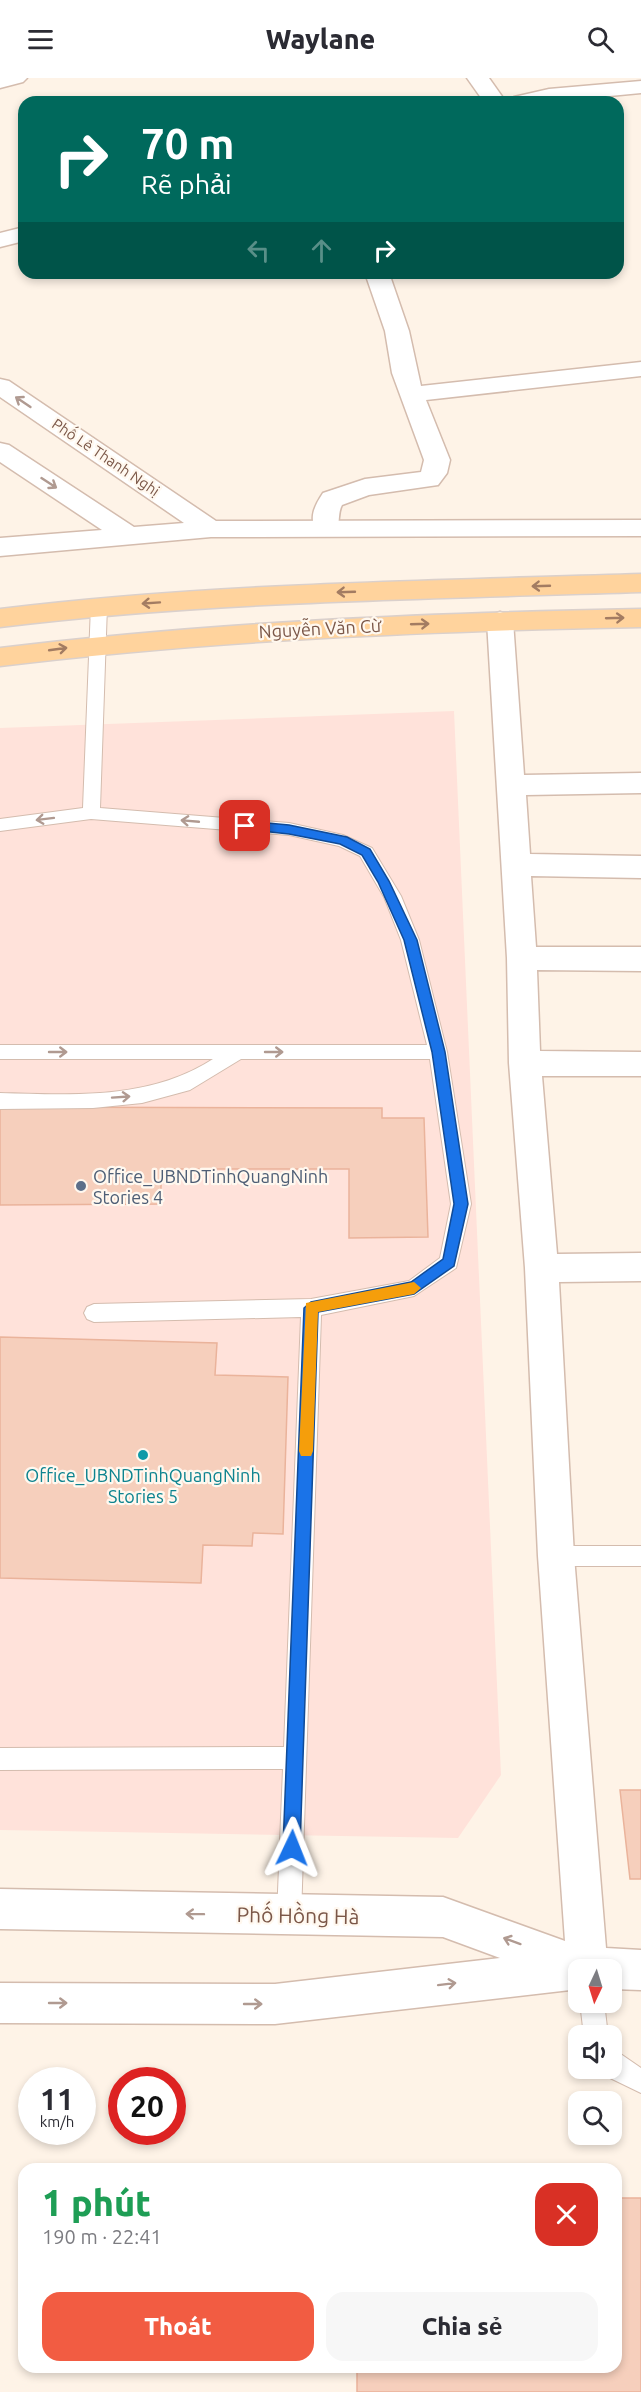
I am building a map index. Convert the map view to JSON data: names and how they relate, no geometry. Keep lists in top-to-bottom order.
{
  "streets": {
    "main road": ["Nguyễn Văn Cừ"],
    "street": ["Phố Lê Thanh Nghị", "Phố Hồng Hà"]
  },
  "places": ["Office_UBNDTinhQuangNinh Stories 4", "Office_UBNDTinhQuangNinh Stories 5"],
  "north": "bottom",
  "page": {
    "header": "Waylane",
    "turn": ["70 m", "Rẽ phải"],
    "speed": "11 km/h",
    "limit": "20",
    "heading": ["1 phút", "190 m · 22:41"],
    "buttons": ["Thoát", "Chia sẻ"]
  }
}
